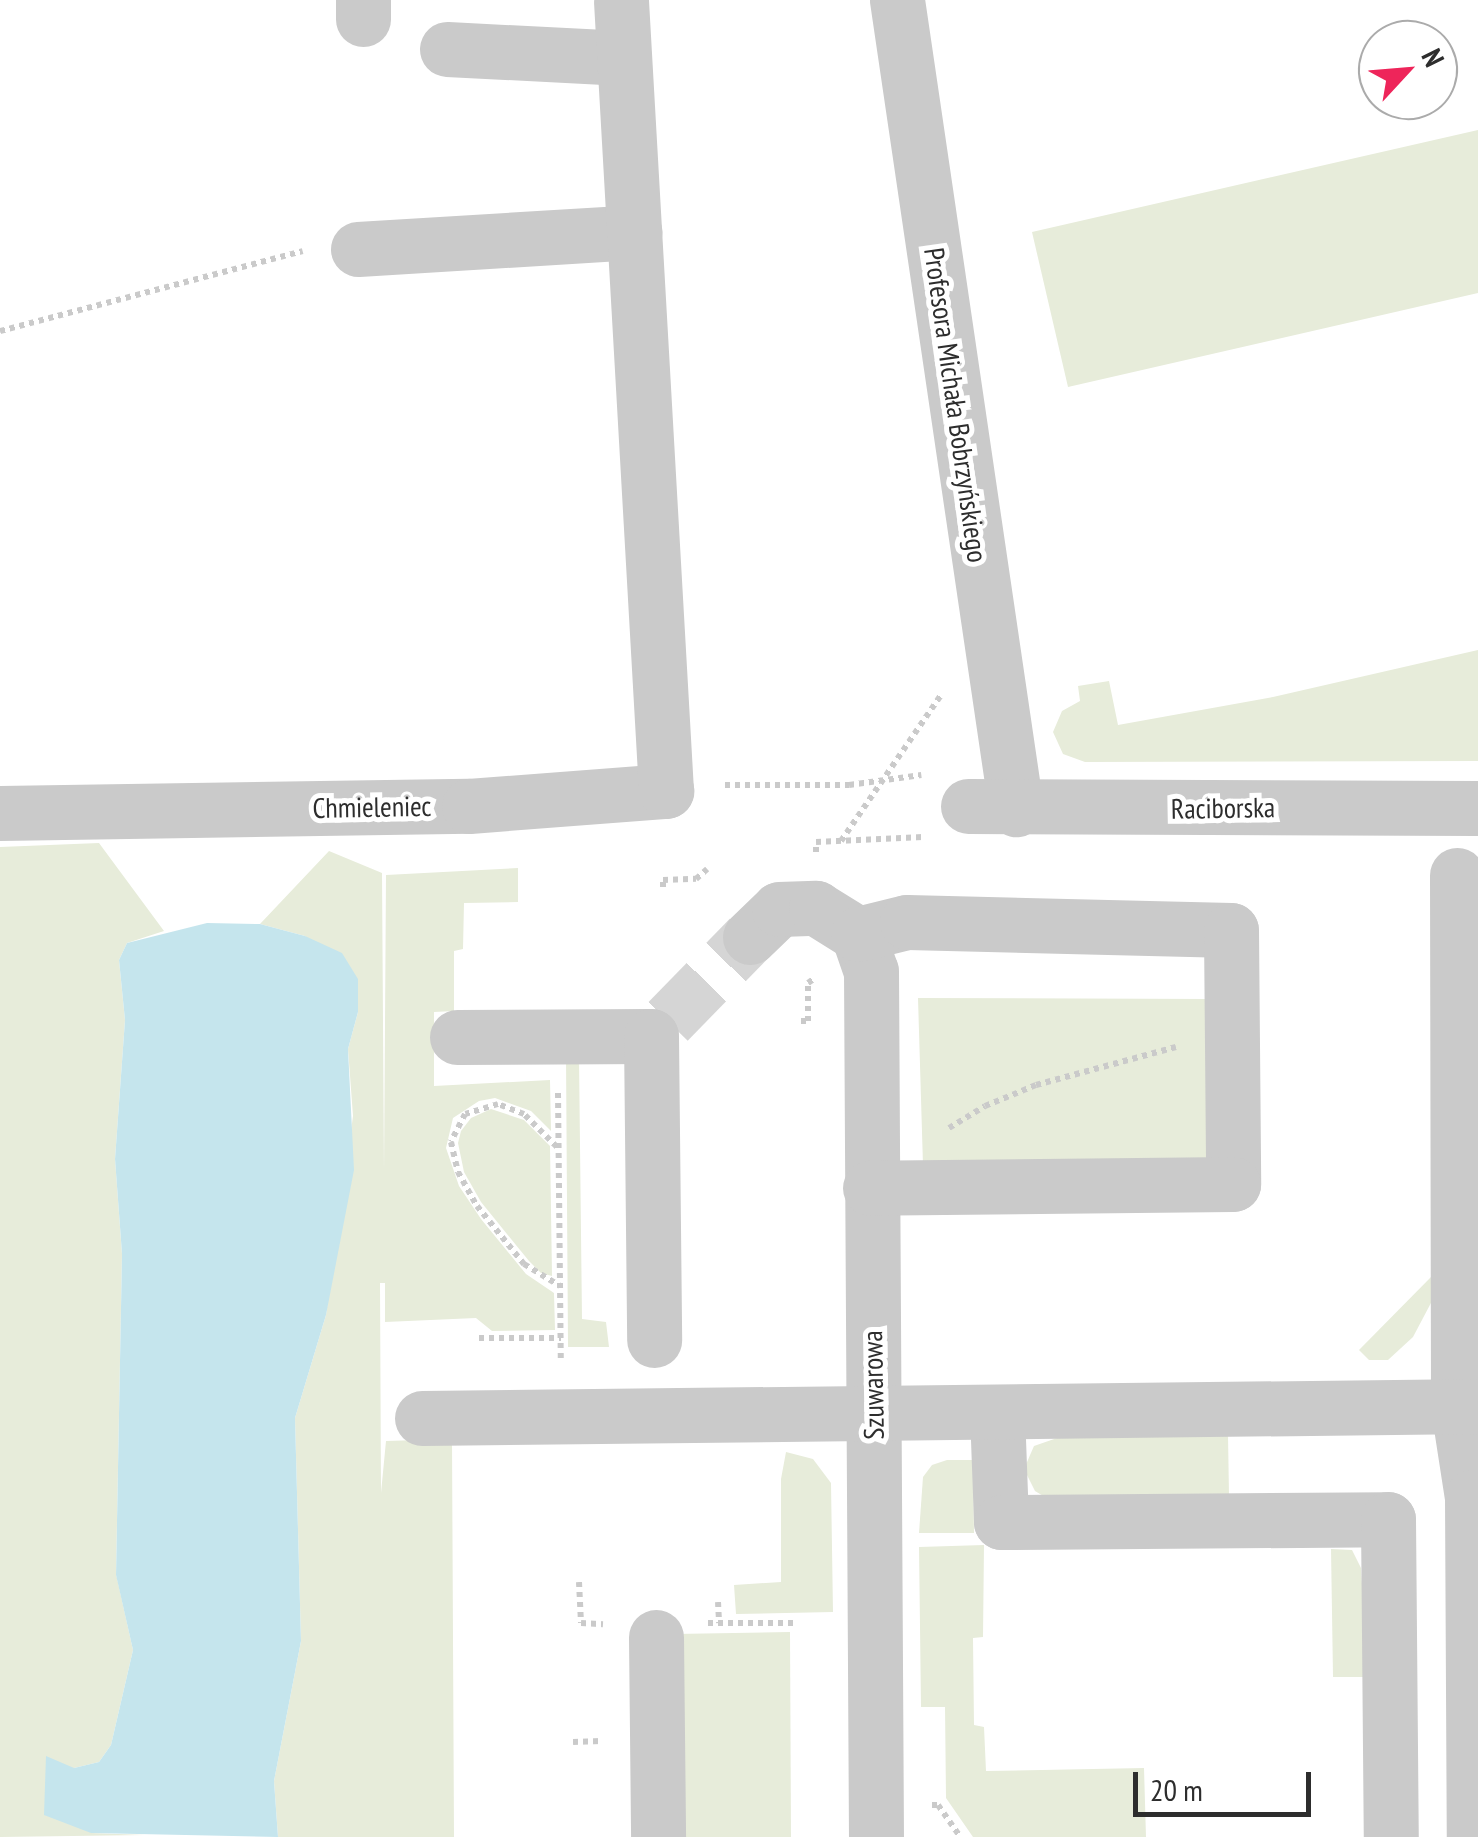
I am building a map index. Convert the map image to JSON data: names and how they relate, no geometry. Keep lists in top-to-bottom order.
{
  "streets": {
    "street": [
      "Profesora Michała Bobrzyńskiego",
      "Chmieleniec",
      "Raciborska",
      "Szuwarowa"
    ]
  },
  "crossings": [
    ["Profesora Michała Bobrzyńskiego", "Raciborska"]
  ],
  "scale_bar": "20 m",
  "north": "top right"
}
